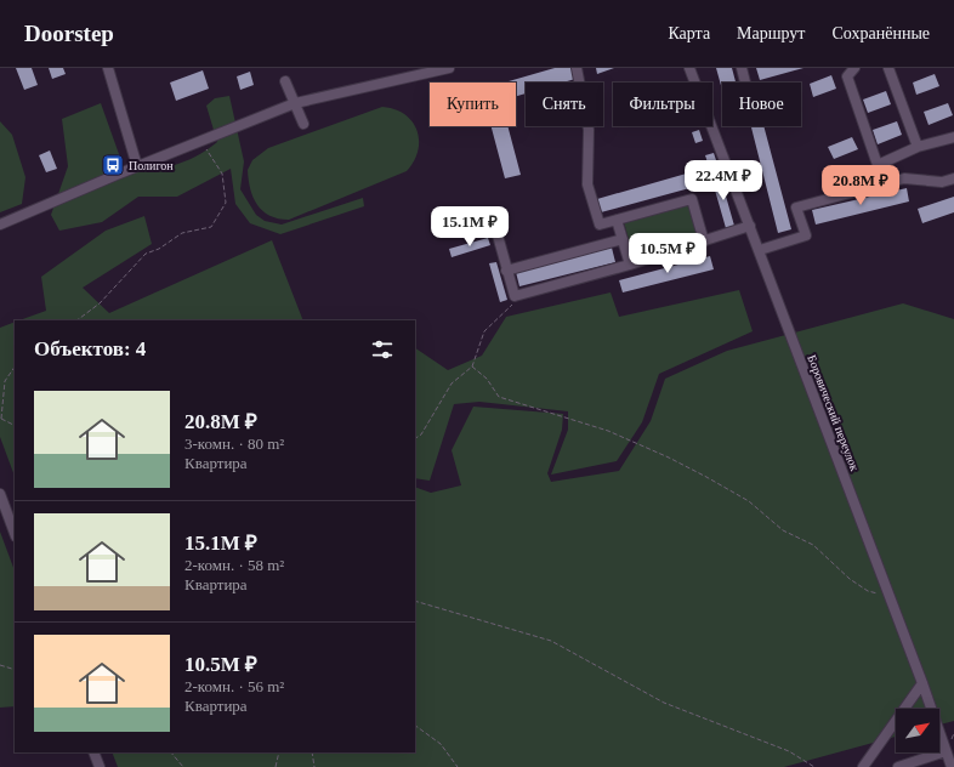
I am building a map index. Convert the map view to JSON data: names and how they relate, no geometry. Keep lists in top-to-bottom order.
{
  "streets": {
    "street": ["Боровический переулок"]
  },
  "places": {
    "bus stop": ["Полигон"]
  },
  "north": "top right",
  "page": {
    "header": "Doorstep",
    "nav": ["Карта", "Маршрут", "Сохранённые"],
    "chip": [
      "Купить",
      "Снять",
      "Фильтры",
      "Новое"
    ],
    "price": [
      "22.4M ₽",
      "20.8M ₽",
      "15.1M ₽",
      "10.5M ₽"
    ],
    "heading": "Объектов: 4",
    "list": [
      {
        "name": "20.8M ₽",
        "note": "3-комн. · 80 m² · Квартира"
      },
      {
        "name": "15.1M ₽",
        "note": "2-комн. · 58 m² · Квартира"
      },
      {
        "name": "10.5M ₽",
        "note": "2-комн. · 56 m² · Квартира"
      }
    ]
  }
}
